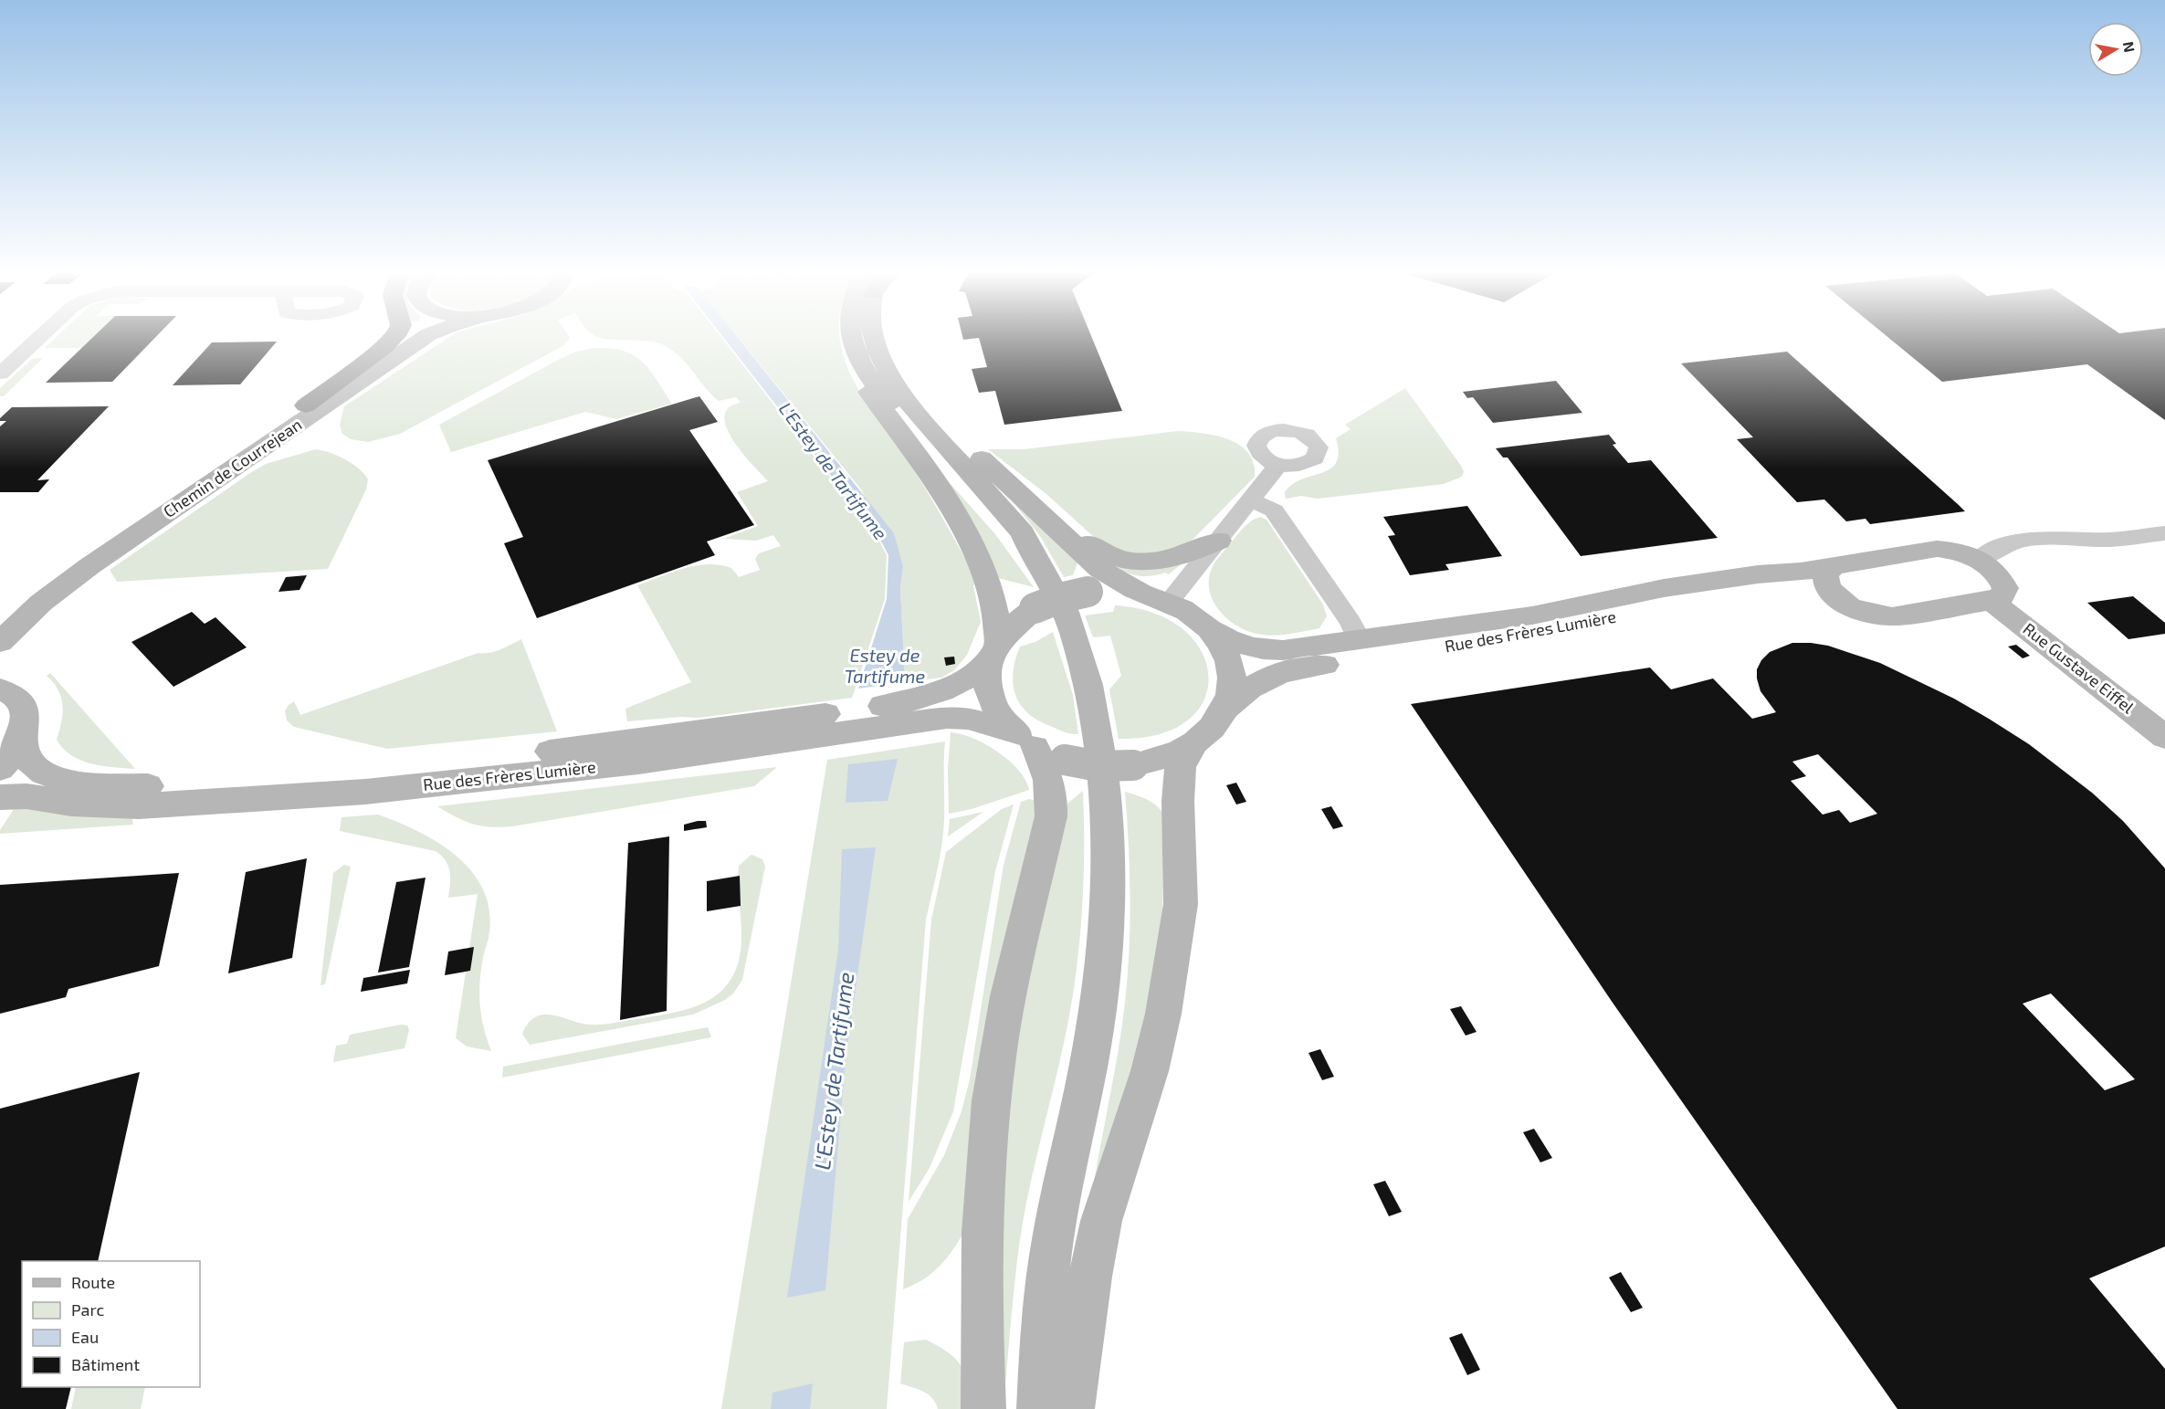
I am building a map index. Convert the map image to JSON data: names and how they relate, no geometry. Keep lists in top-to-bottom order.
{
  "streets": {
    "main road": ["Chemin de Courrejean", "Rue des Frères Lumière", "Rue Gustave Eiffel"]
  },
  "crossings": [
    ["Rue des Frères Lumière", "Rue Gustave Eiffel"]
  ],
  "water": ["L'Estey de Tartifume", "Estey de Tartifume"],
  "legend": [
    "Route",
    "Parc",
    "Eau",
    "Bâtiment"
  ],
  "north": "right"
}
